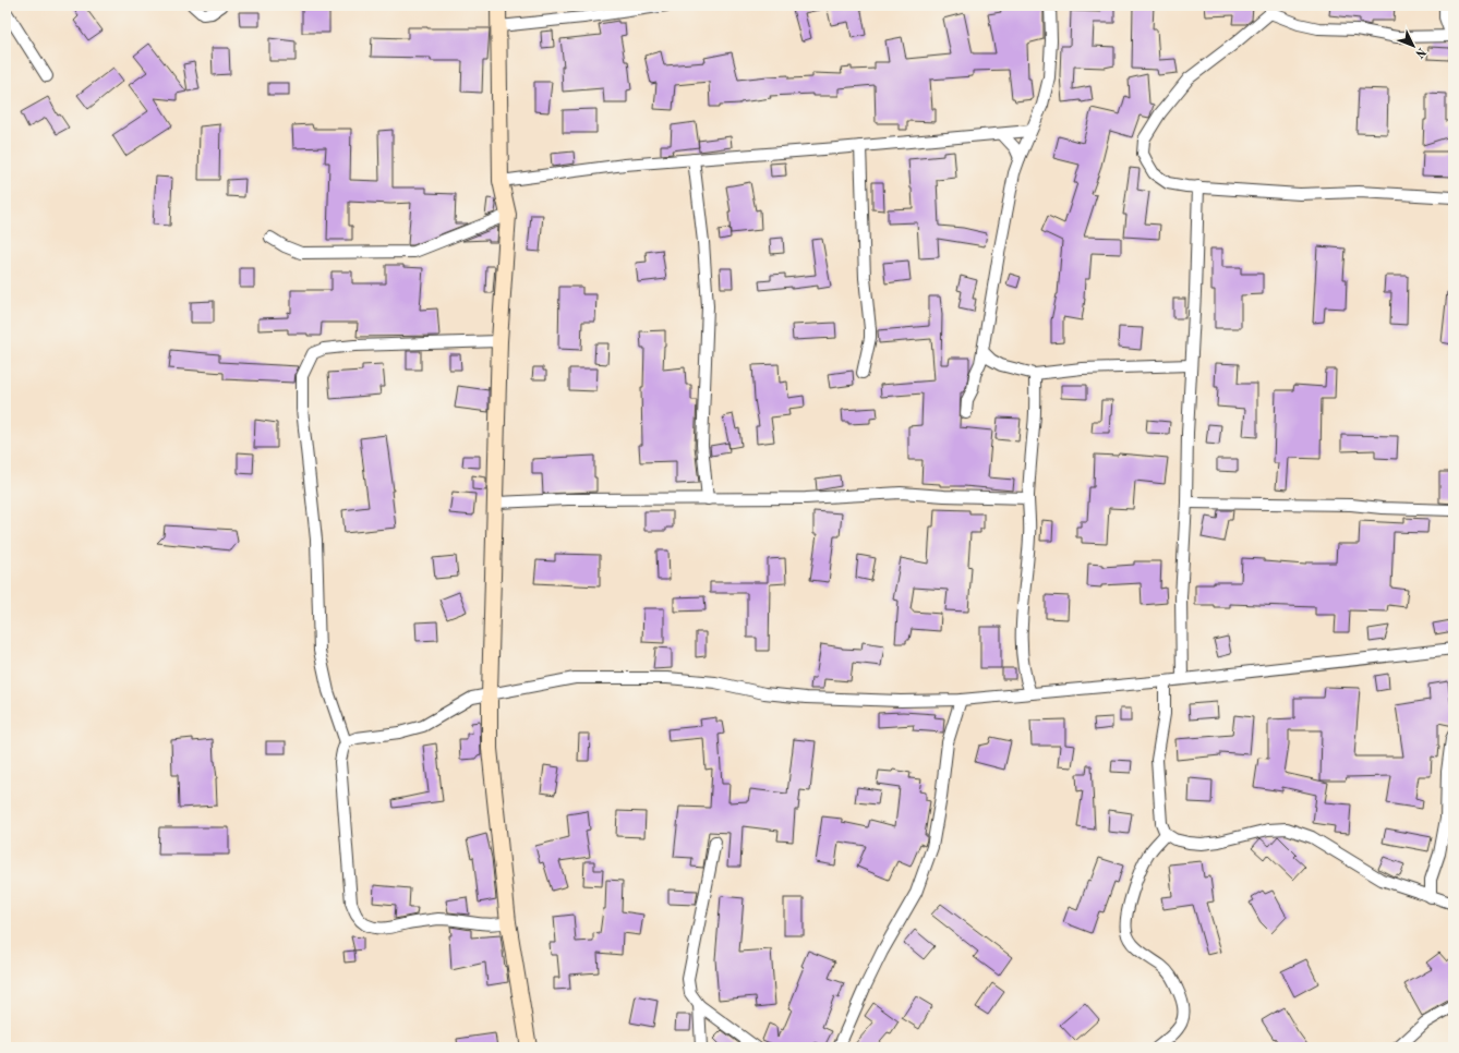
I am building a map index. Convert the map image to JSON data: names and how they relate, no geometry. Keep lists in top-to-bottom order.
{
  "north": "bottom right"
}
